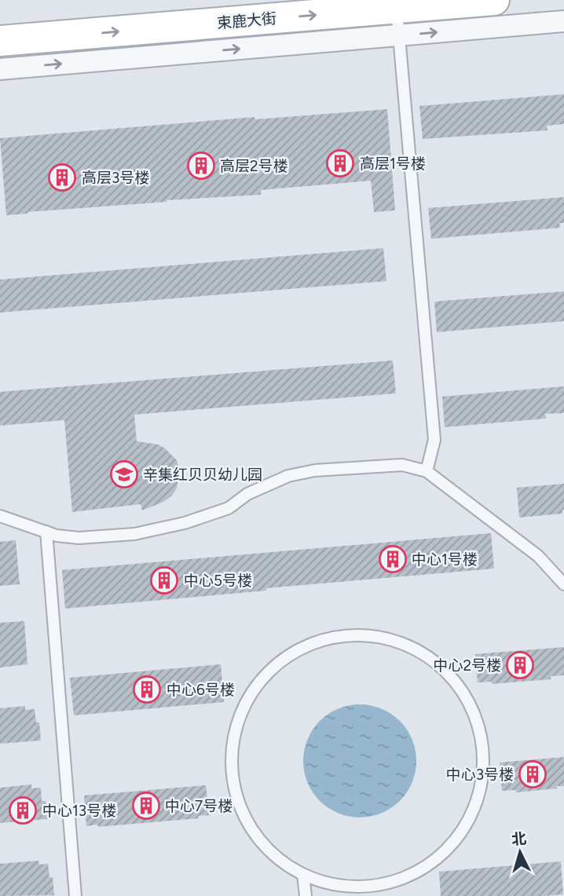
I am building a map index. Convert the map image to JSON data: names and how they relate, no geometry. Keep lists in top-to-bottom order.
{
  "streets": {
    "main road": ["束鹿大街"]
  },
  "places": {
    "building": [
      "高层1号楼",
      "高层2号楼",
      "高层3号楼",
      "中心1号楼",
      "中心5号楼",
      "中心2号楼",
      "中心6号楼",
      "中心3号楼",
      "中心7号楼",
      "中心13号楼"
    ],
    "school or university": ["辛集红贝贝幼儿园"]
  },
  "north": "top"
}
